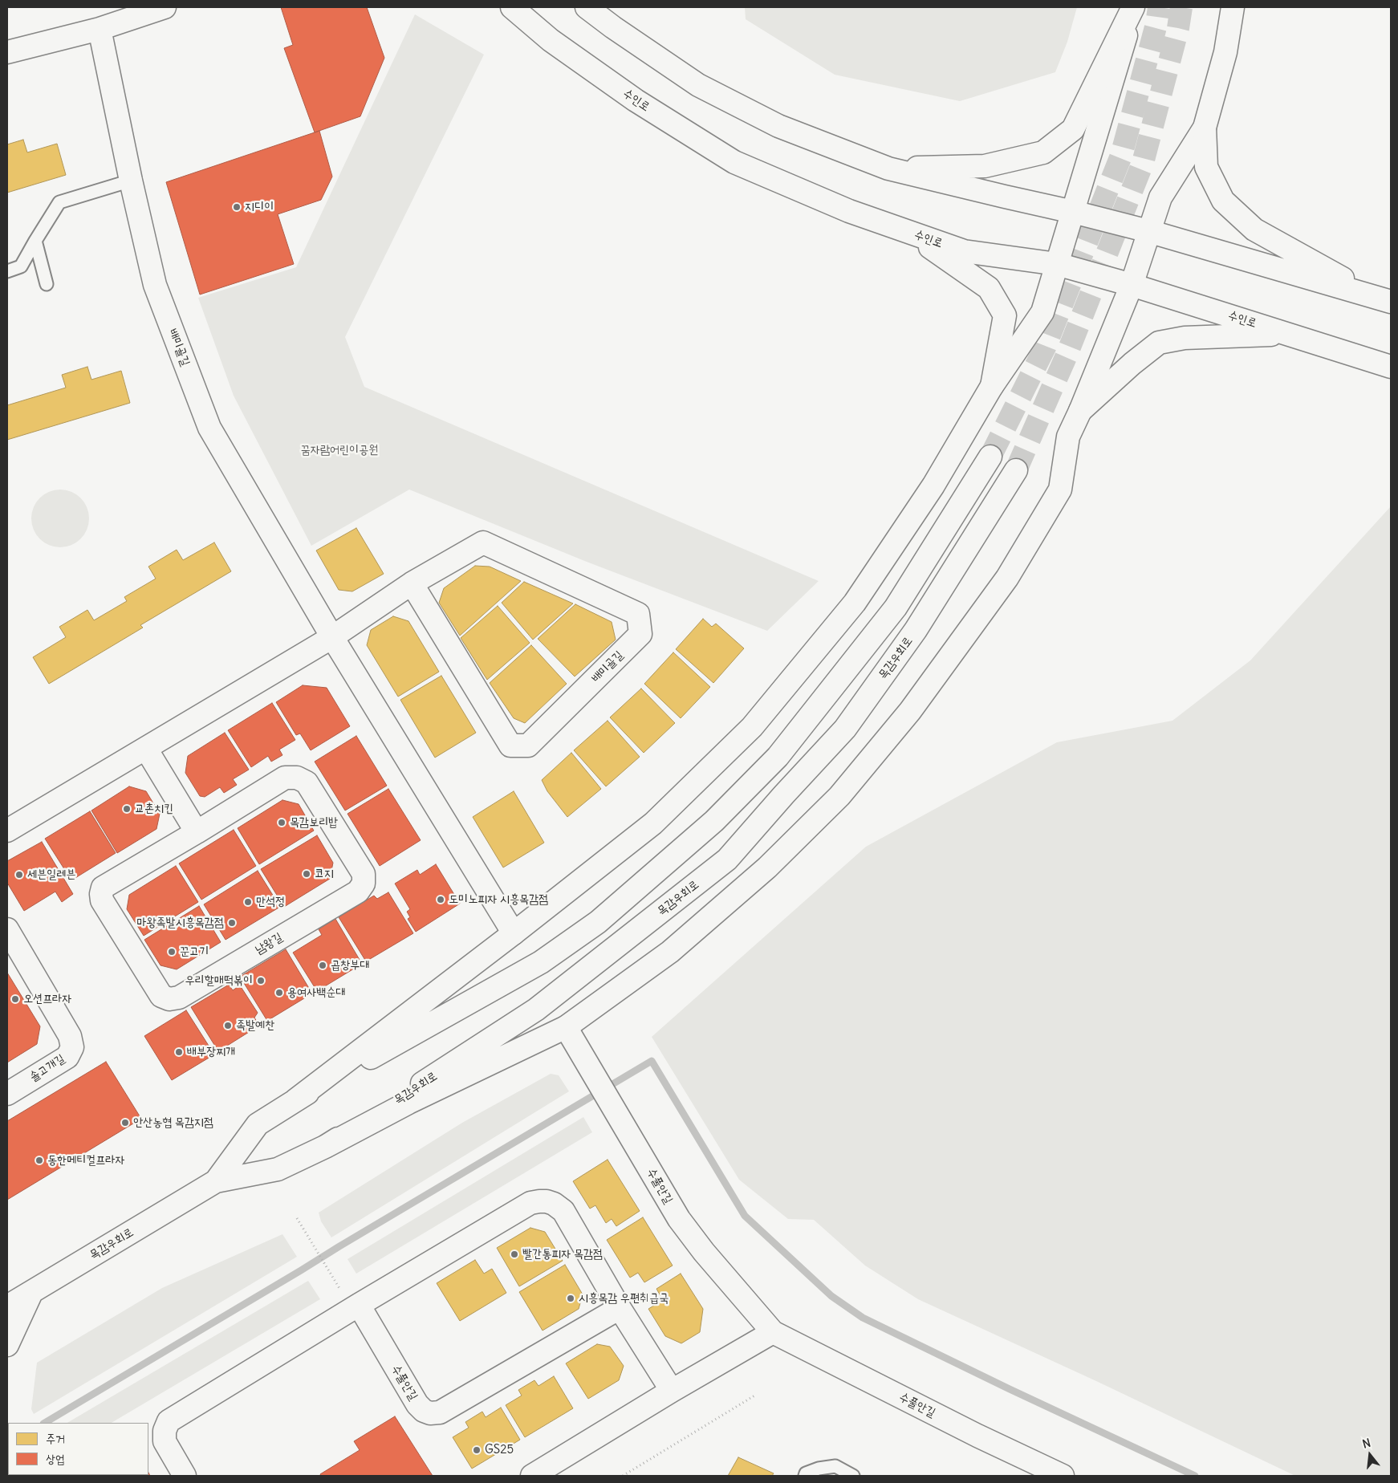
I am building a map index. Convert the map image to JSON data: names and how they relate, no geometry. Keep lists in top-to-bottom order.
{
  "streets": {
    "main road": [
      "수인로",
      "배미골길",
      "목감우회로",
      "남왕길",
      "솔고개길",
      "수풀안길"
    ]
  },
  "parks": ["꿈자람어린이공원"],
  "places": [
    "지디이",
    "교촌치킨",
    "목감보리밥",
    "코지",
    "세븐일레븐",
    "도미노피자 시흥목감점",
    "만석정",
    "마왕족발시흥목감점",
    "꾼고기",
    "곱창부대",
    "우리할매떡볶이",
    "용여사백순대",
    "오션프라자",
    "족발예찬",
    "배부장찌개",
    "안산농협 목감지점",
    "동한메티컬프라자",
    "빨간통피자 목감점",
    "시흥목감 우편취급국",
    "GS25"
  ],
  "legend": ["주거", "상업"],
  "north": "top"
}
